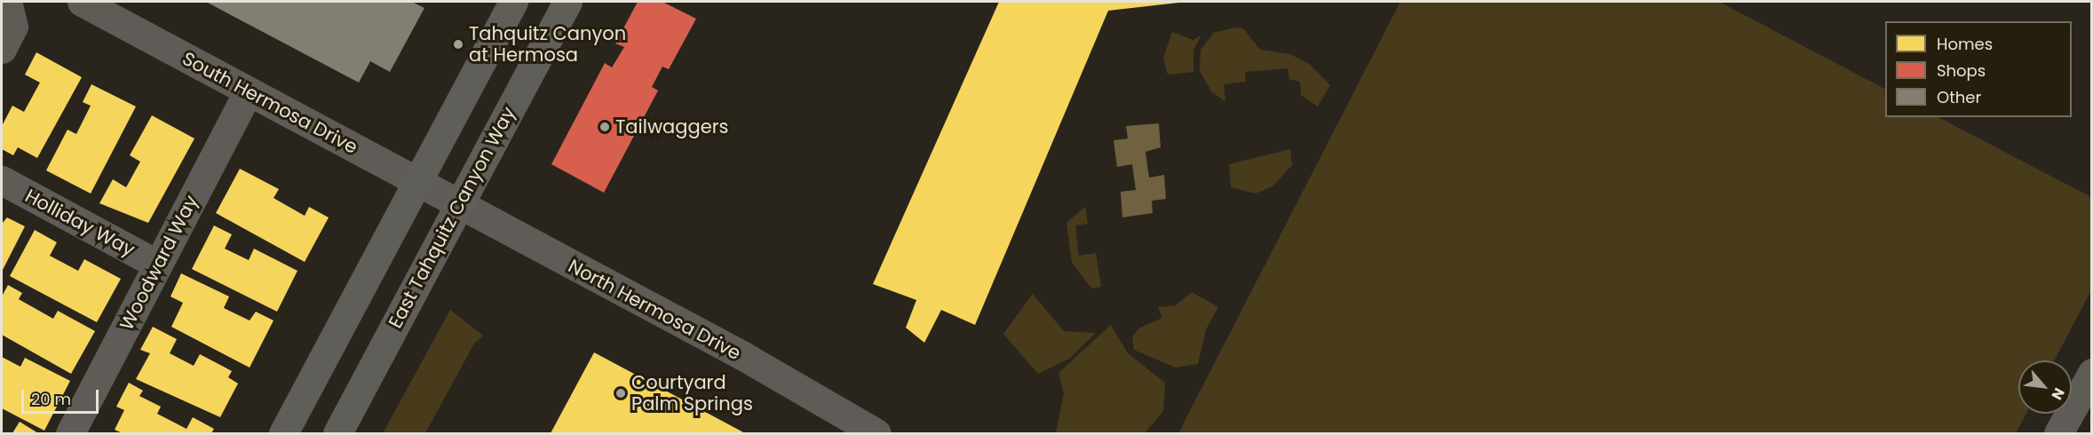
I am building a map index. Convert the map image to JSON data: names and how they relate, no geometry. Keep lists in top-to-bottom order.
{
  "streets": {
    "main road": ["East Tahquitz Canyon Way"],
    "street": [
      "South Hermosa Drive",
      "Holliday Way",
      "Woodward Way",
      "North Hermosa Drive"
    ]
  },
  "crossings": [
    ["South Hermosa Drive", "East Tahquitz Canyon Way"],
    ["South Hermosa Drive", "Woodward Way"],
    ["South Hermosa Drive", "North Hermosa Drive"],
    ["East Tahquitz Canyon Way", "North Hermosa Drive"],
    ["Holliday Way", "Woodward Way"]
  ],
  "places": ["Tahquitz Canyon at Hermosa", "Tailwaggers", "Courtyard Palm Springs"],
  "legend": ["Homes", "Shops", "Other"],
  "scale_bar": "20 m",
  "north": "bottom right"
}
